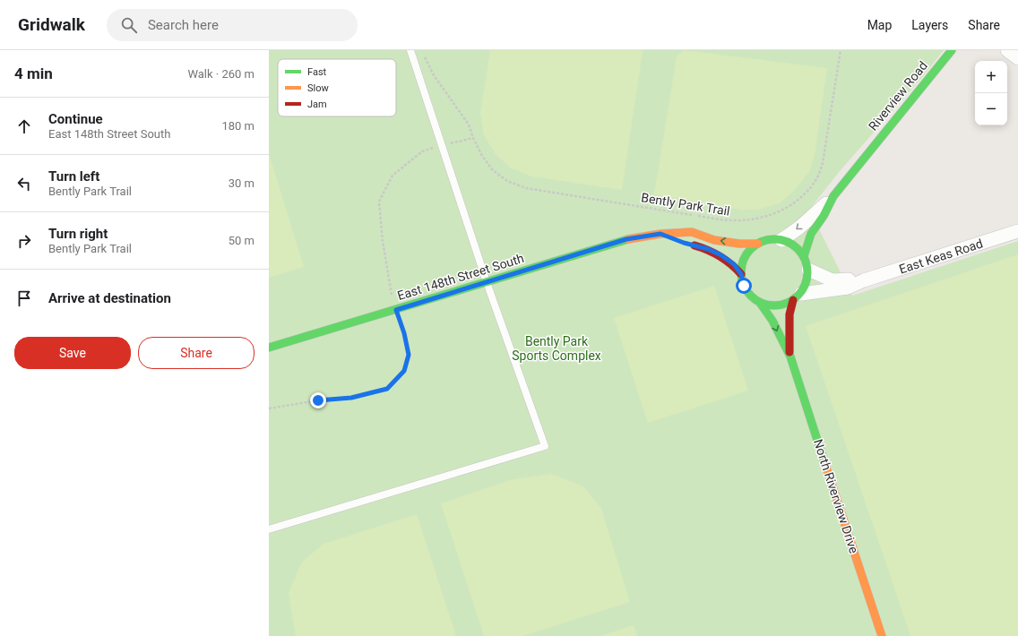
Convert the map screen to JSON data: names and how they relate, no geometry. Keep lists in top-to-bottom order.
{
  "streets": {
    "street": [
      "Riverview Road",
      "East Keas Road",
      "East 148th Street South",
      "North Riverview Drive"
    ],
    "path": ["Bently Park Trail"]
  },
  "crossings": [
    ["East Keas Road", "East 148th Street South"],
    ["East Keas Road", "North Riverview Drive"],
    ["East 148th Street South", "North Riverview Drive"]
  ],
  "parks": ["Bently Park Sports Complex"],
  "legend": ["Fast", "Slow", "Jam"],
  "page": {
    "header": "Gridwalk",
    "search": "Search here",
    "nav": ["Map", "Layers", "Share"],
    "heading": ["4 min", "Walk · 260 m"],
    "map_buttons": ["+", "−"],
    "list": [
      ["Continue", "East 148th Street South", "180 m"],
      ["Turn left", "Bently Park Trail", "30 m"],
      ["Turn right", "Bently Park Trail", "50 m"],
      "Arrive at destination"
    ],
    "buttons": ["Save", "Share"]
  }
}
